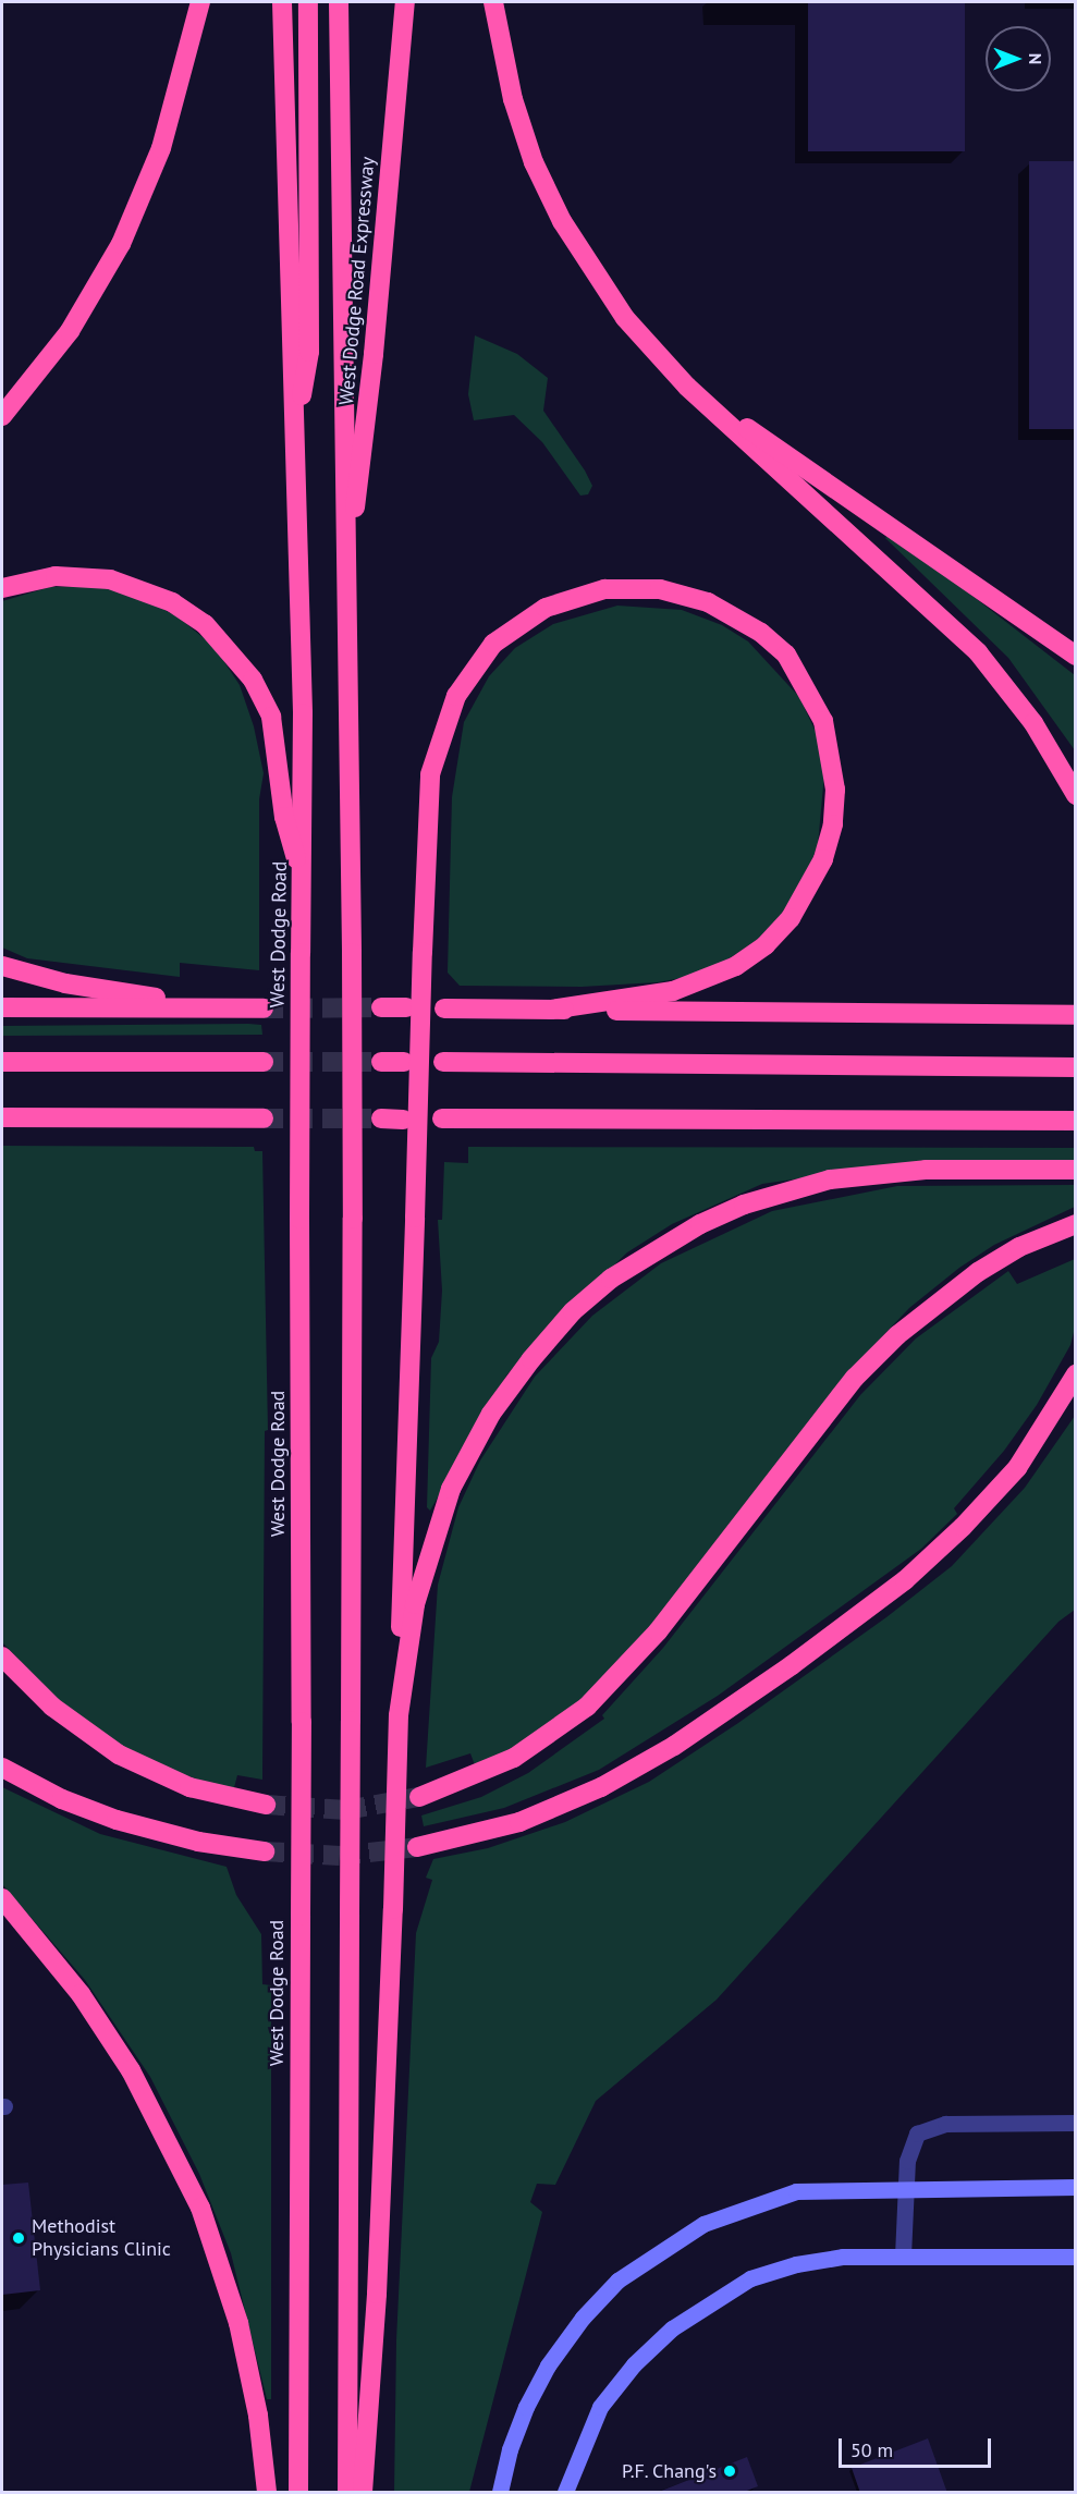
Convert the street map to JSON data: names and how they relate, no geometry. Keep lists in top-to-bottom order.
{
  "streets": {
    "highway": ["West Dodge Road Expressway", "West Dodge Road"]
  },
  "places": ["Methodist Physicians Clinic", "P.F. Chang's"],
  "scale_bar": "50 m",
  "north": "right"
}
